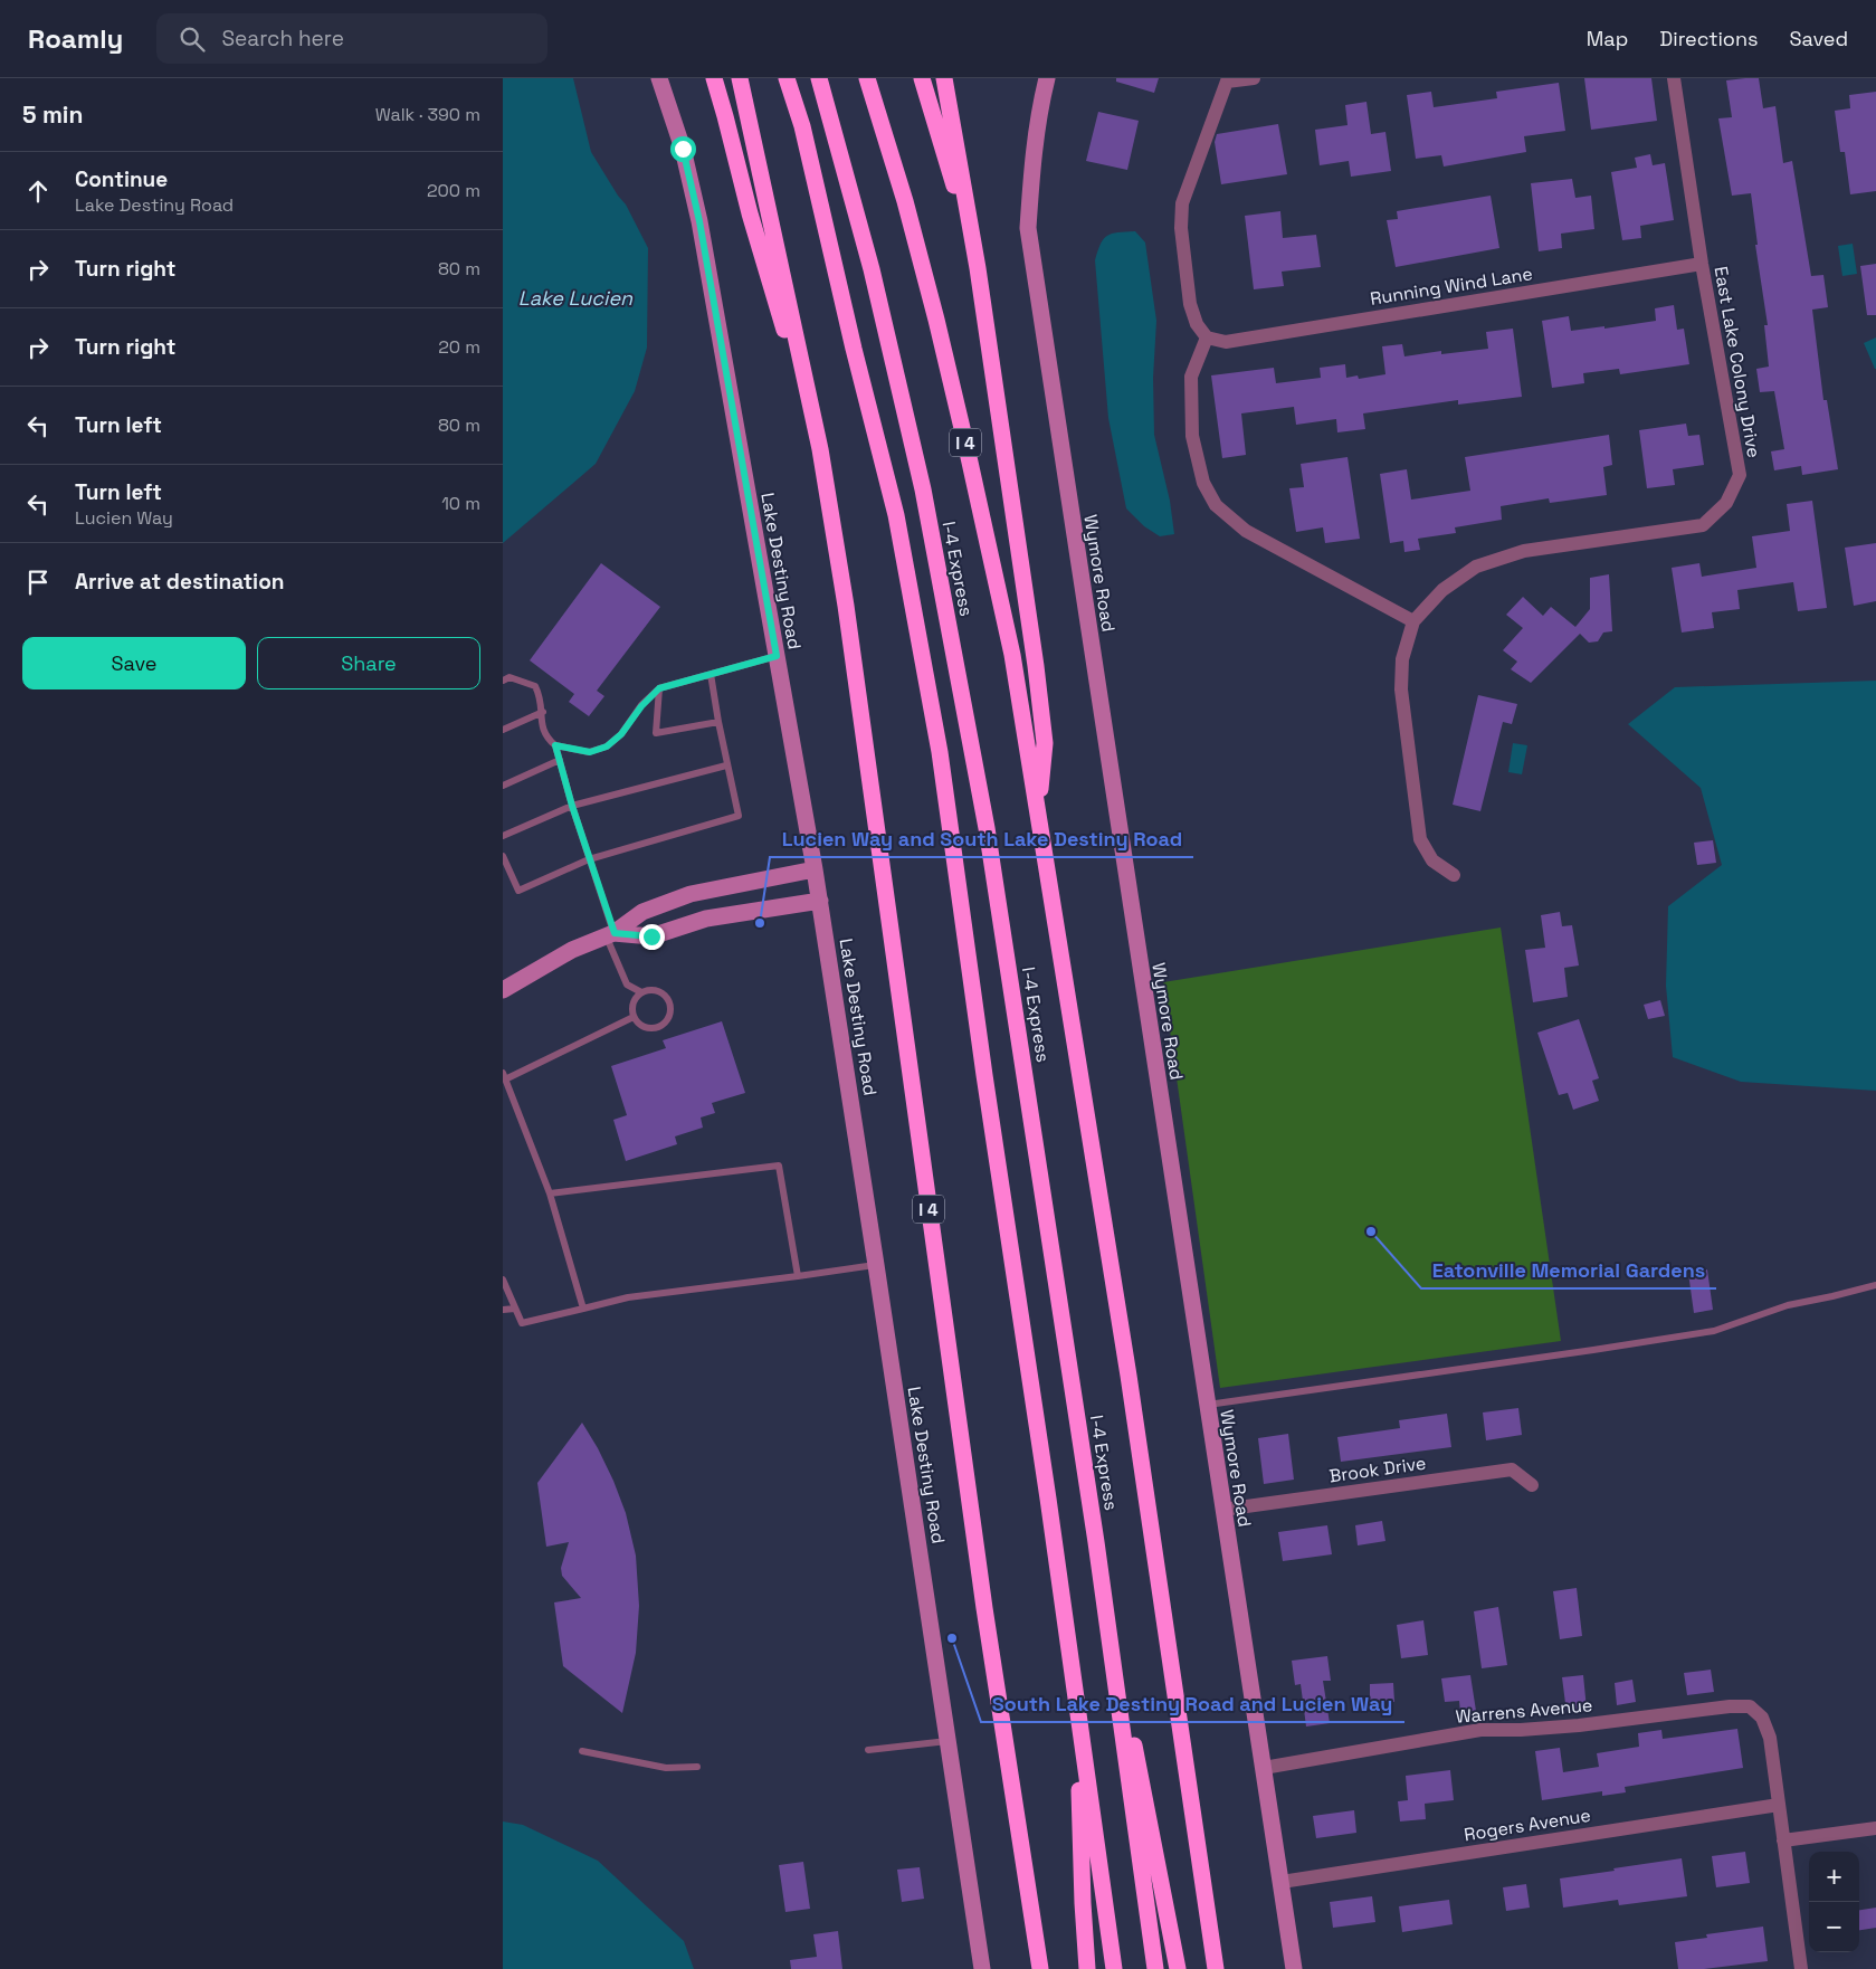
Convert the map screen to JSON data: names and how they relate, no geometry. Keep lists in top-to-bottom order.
{
  "streets": {
    "highway": ["I 4", "I-4 Express"],
    "street": [
      "Running Wind Lane",
      "East Lake Colony Drive",
      "Lake Destiny Road",
      "Wymore Road",
      "Brook Drive",
      "Warrens Avenue",
      "Rogers Avenue"
    ]
  },
  "crossings": [
    ["Running Wind Lane", "East Lake Colony Drive"],
    ["Wymore Road", "Brook Drive"],
    ["Wymore Road", "Warrens Avenue"],
    ["Wymore Road", "Rogers Avenue"],
    ["Warrens Avenue", "Rogers Avenue"]
  ],
  "water": ["Lake Lucien"],
  "places": ["Lucien Way and South Lake Destiny Road", "Eatonville Memorial Gardens", "South Lake Destiny Road and Lucien Way"],
  "page": {
    "header": "Roamly",
    "search": "Search here",
    "nav": ["Map", "Directions", "Saved"],
    "heading": ["5 min", "Walk · 390 m"],
    "list": [
      ["Continue", "Lake Destiny Road", "200 m"],
      ["Turn right", "80 m"],
      ["Turn right", "20 m"],
      ["Turn left", "80 m"],
      ["Turn left", "Lucien Way", "10 m"],
      "Arrive at destination"
    ],
    "buttons": ["Save", "Share"],
    "map_buttons": ["+", "−"]
  }
}
